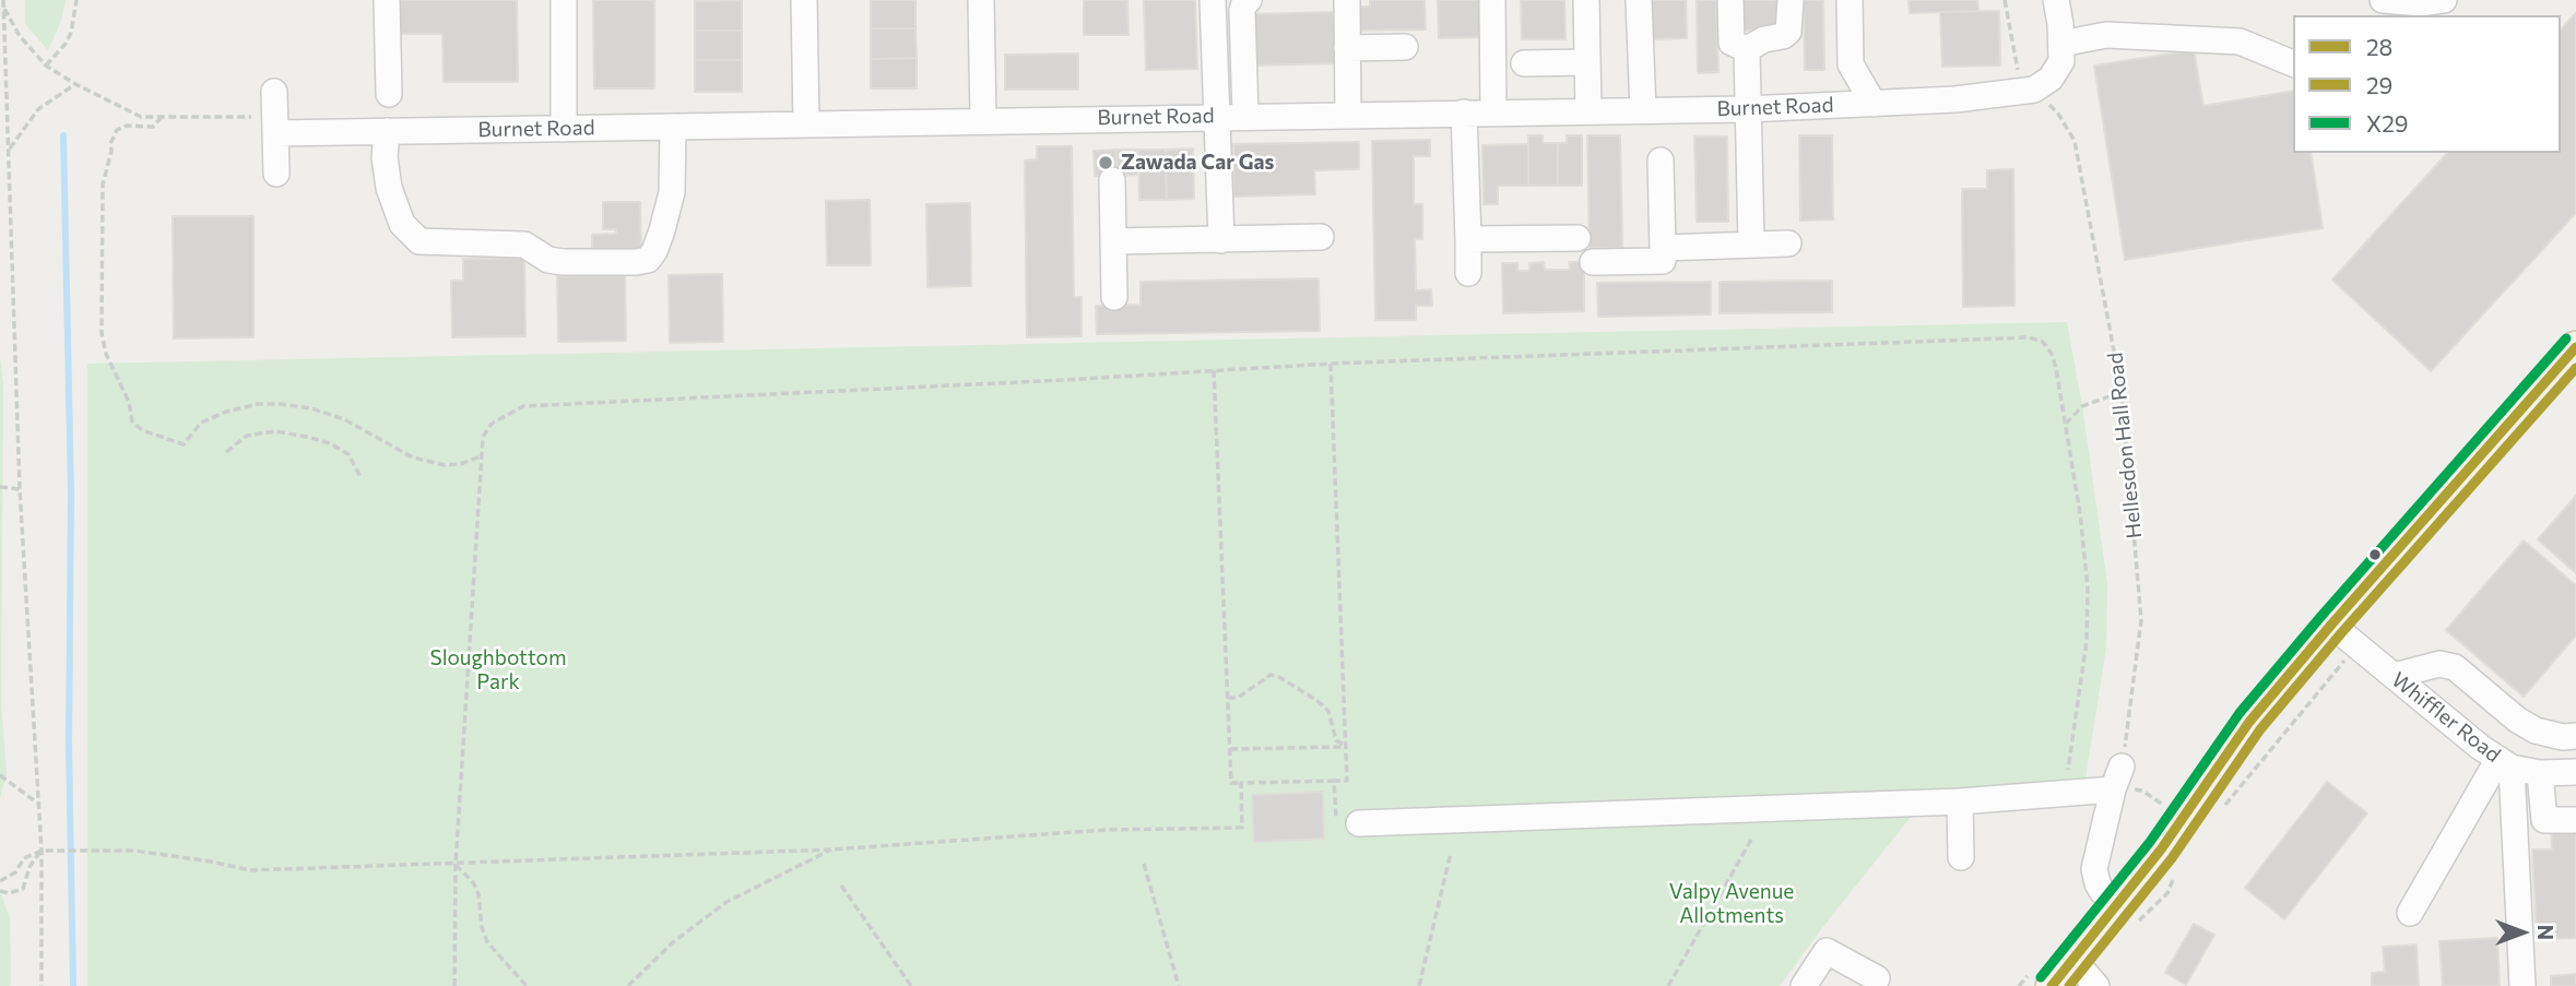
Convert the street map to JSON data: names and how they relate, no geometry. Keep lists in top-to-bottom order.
{
  "streets": {
    "street": ["Burnet Road", "Whiffler Road"],
    "path": ["Hellesdon Hall Road"]
  },
  "crossings": [
    ["Burnet Road", "Hellesdon Hall Road"]
  ],
  "parks": ["Sloughbottom Park", "Valpy Avenue Allotments"],
  "places": ["Zawada Car Gas"],
  "lines": ["transit line X29", "transit line 28", "transit line 29"],
  "legend": ["28", "29", "X29"],
  "north": "right"
}
